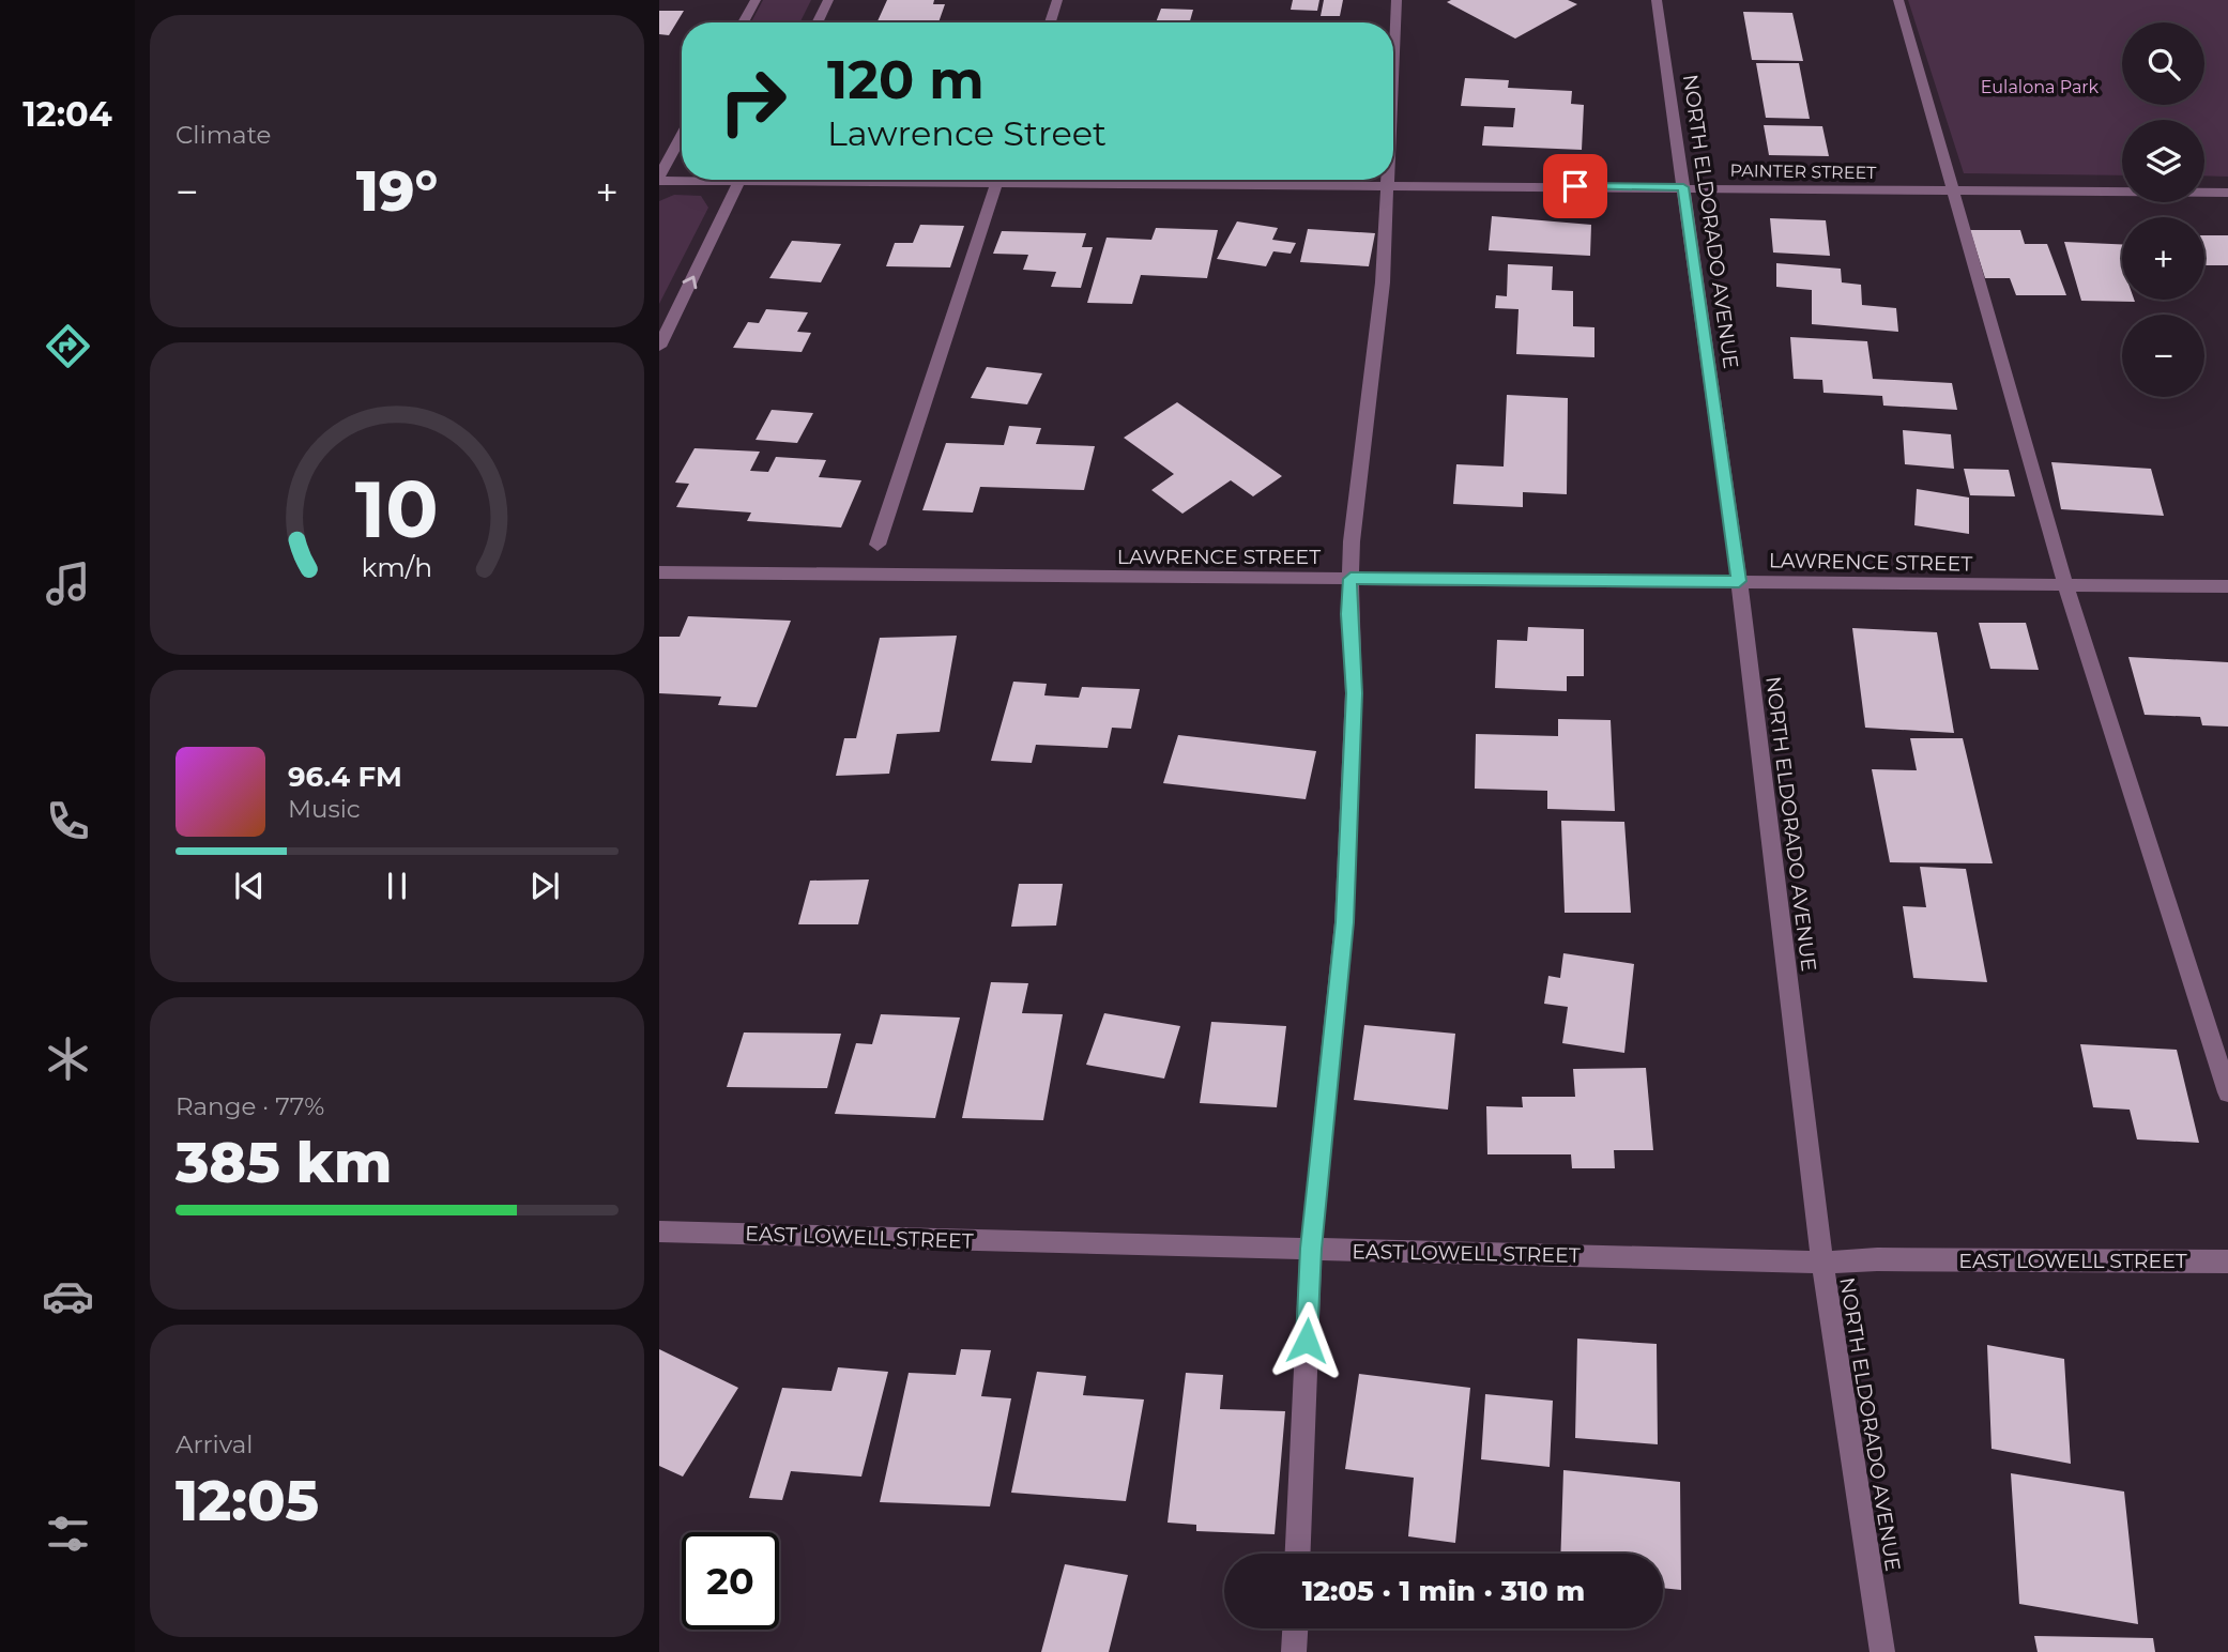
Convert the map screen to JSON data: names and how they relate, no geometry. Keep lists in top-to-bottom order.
{
  "streets": {
    "street": [
      "PAINTER STREET",
      "NORTH ELDORADO AVENUE",
      "LAWRENCE STREET",
      "EAST LOWELL STREET"
    ]
  },
  "crossings": [
    ["PAINTER STREET", "NORTH ELDORADO AVENUE"],
    ["NORTH ELDORADO AVENUE", "LAWRENCE STREET"],
    ["NORTH ELDORADO AVENUE", "EAST LOWELL STREET"]
  ],
  "parks": ["Eulalona Park"],
  "page": {
    "tabs": "12:04",
    "tile": [
      "Climate",
      ["Range · 77%", "385 km"],
      ["Arrival", "12:05"]
    ],
    "map_buttons": ["+", "−"],
    "turn": ["120 m", "Lawrence Street"],
    "heat": ["−", "19°", "+"],
    "song": ["96.4 FM", "Music"],
    "limit": "20",
    "trip": "12:05 · 1 min · 310 m",
    "gauge": ["10", "km/h"]
  }
}
